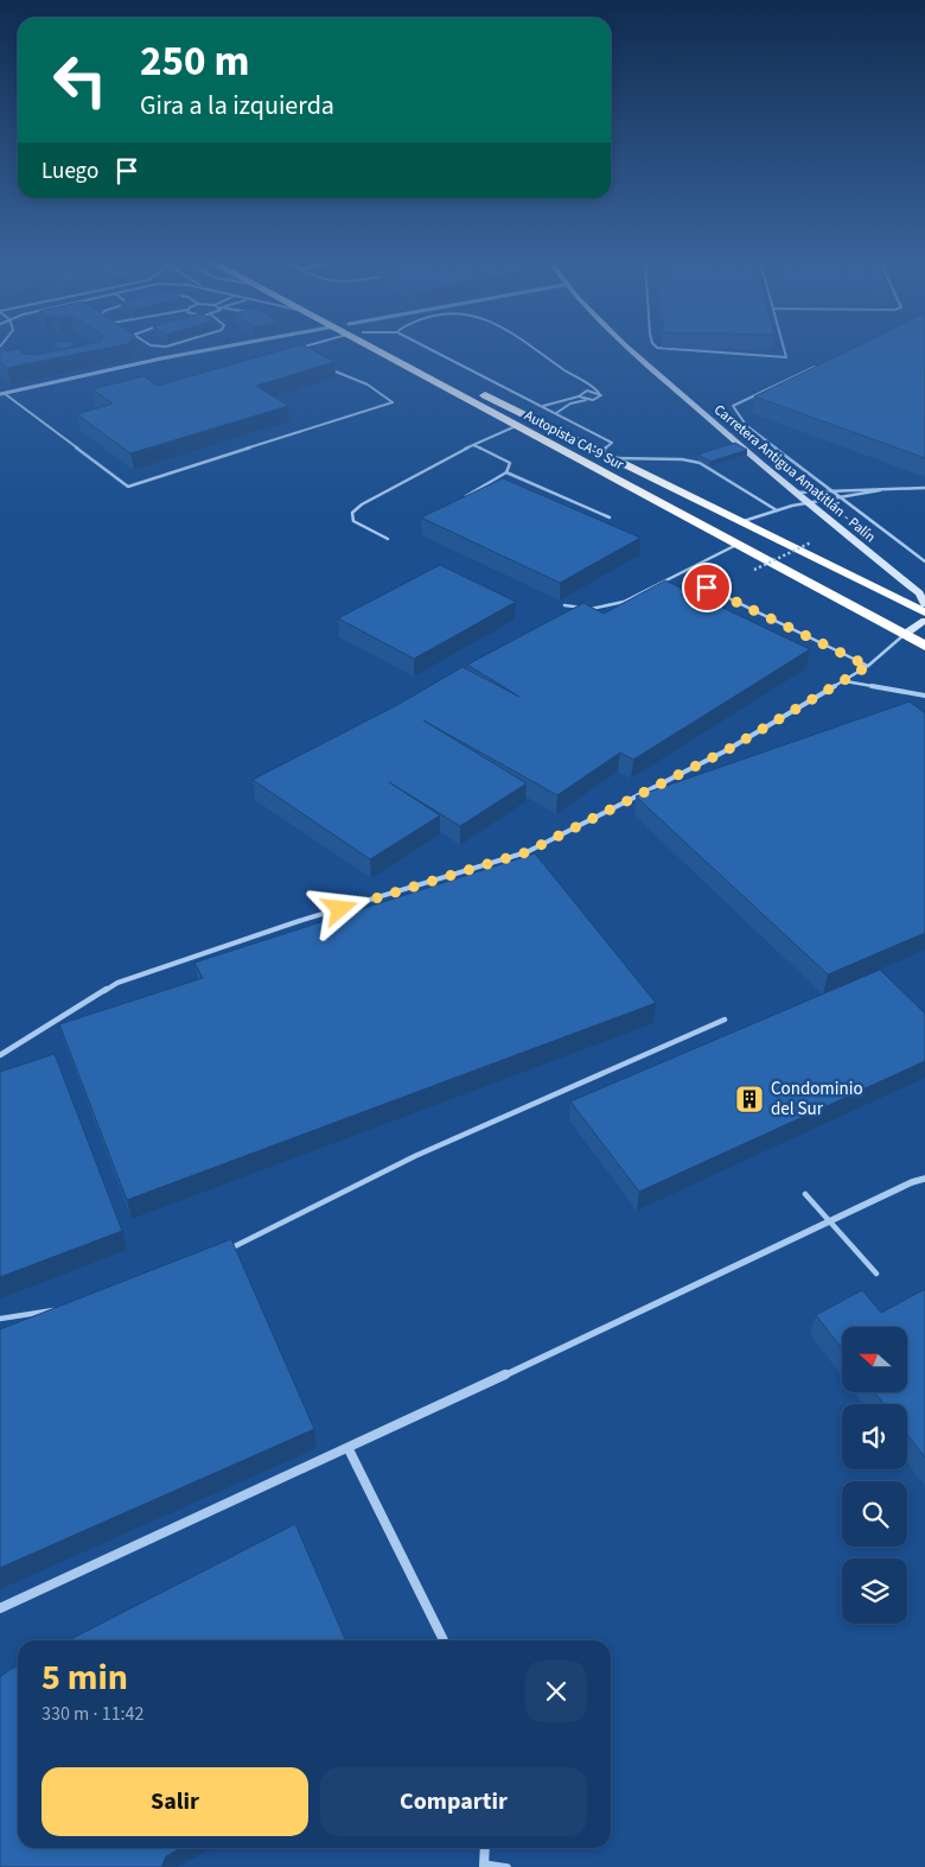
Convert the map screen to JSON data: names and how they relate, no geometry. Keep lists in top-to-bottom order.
{
  "streets": {
    "highway": ["Autopista CA-9 Sur"],
    "main road": ["Carretera Antigua Amatitlán - Palín"]
  },
  "places": {
    "building": ["Condominio del Sur"]
  },
  "north": "left",
  "page": {
    "turn": ["250 m", "Gira a la izquierda"],
    "then": "Luego",
    "heading": ["5 min", "330 m · 11:42"],
    "buttons": ["Salir", "Compartir"]
  }
}
